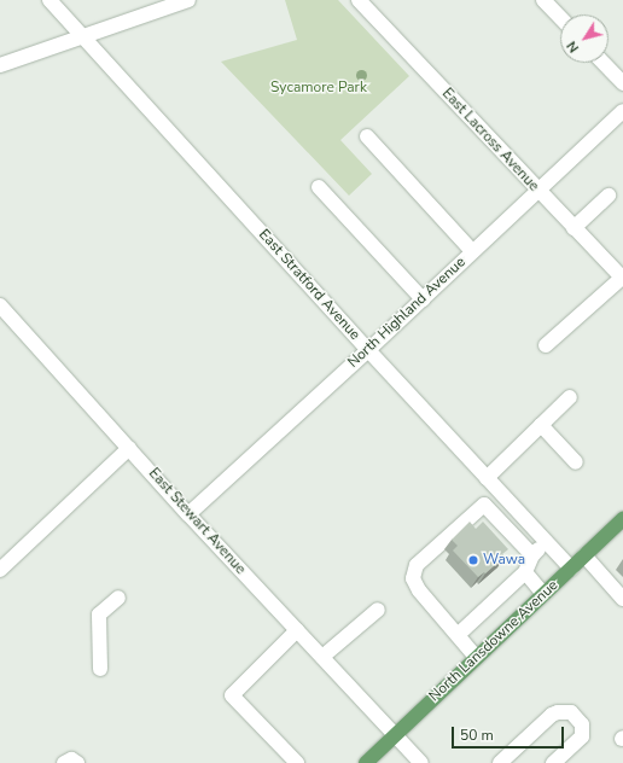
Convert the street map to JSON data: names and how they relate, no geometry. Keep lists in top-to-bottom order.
{
  "streets": {
    "main road": ["North Lansdowne Avenue"],
    "street": [
      "East Lacross Avenue",
      "East Stratford Avenue",
      "North Highland Avenue",
      "East Stewart Avenue"
    ]
  },
  "crossings": [
    ["East Lacross Avenue", "North Highland Avenue"],
    ["East Stratford Avenue", "North Highland Avenue"],
    ["East Stratford Avenue", "North Lansdowne Avenue"],
    ["North Highland Avenue", "East Stewart Avenue"],
    ["East Stewart Avenue", "North Lansdowne Avenue"]
  ],
  "parks": ["Sycamore Park"],
  "places": ["Wawa"],
  "scale_bar": "50 m",
  "north": "bottom left"
}
